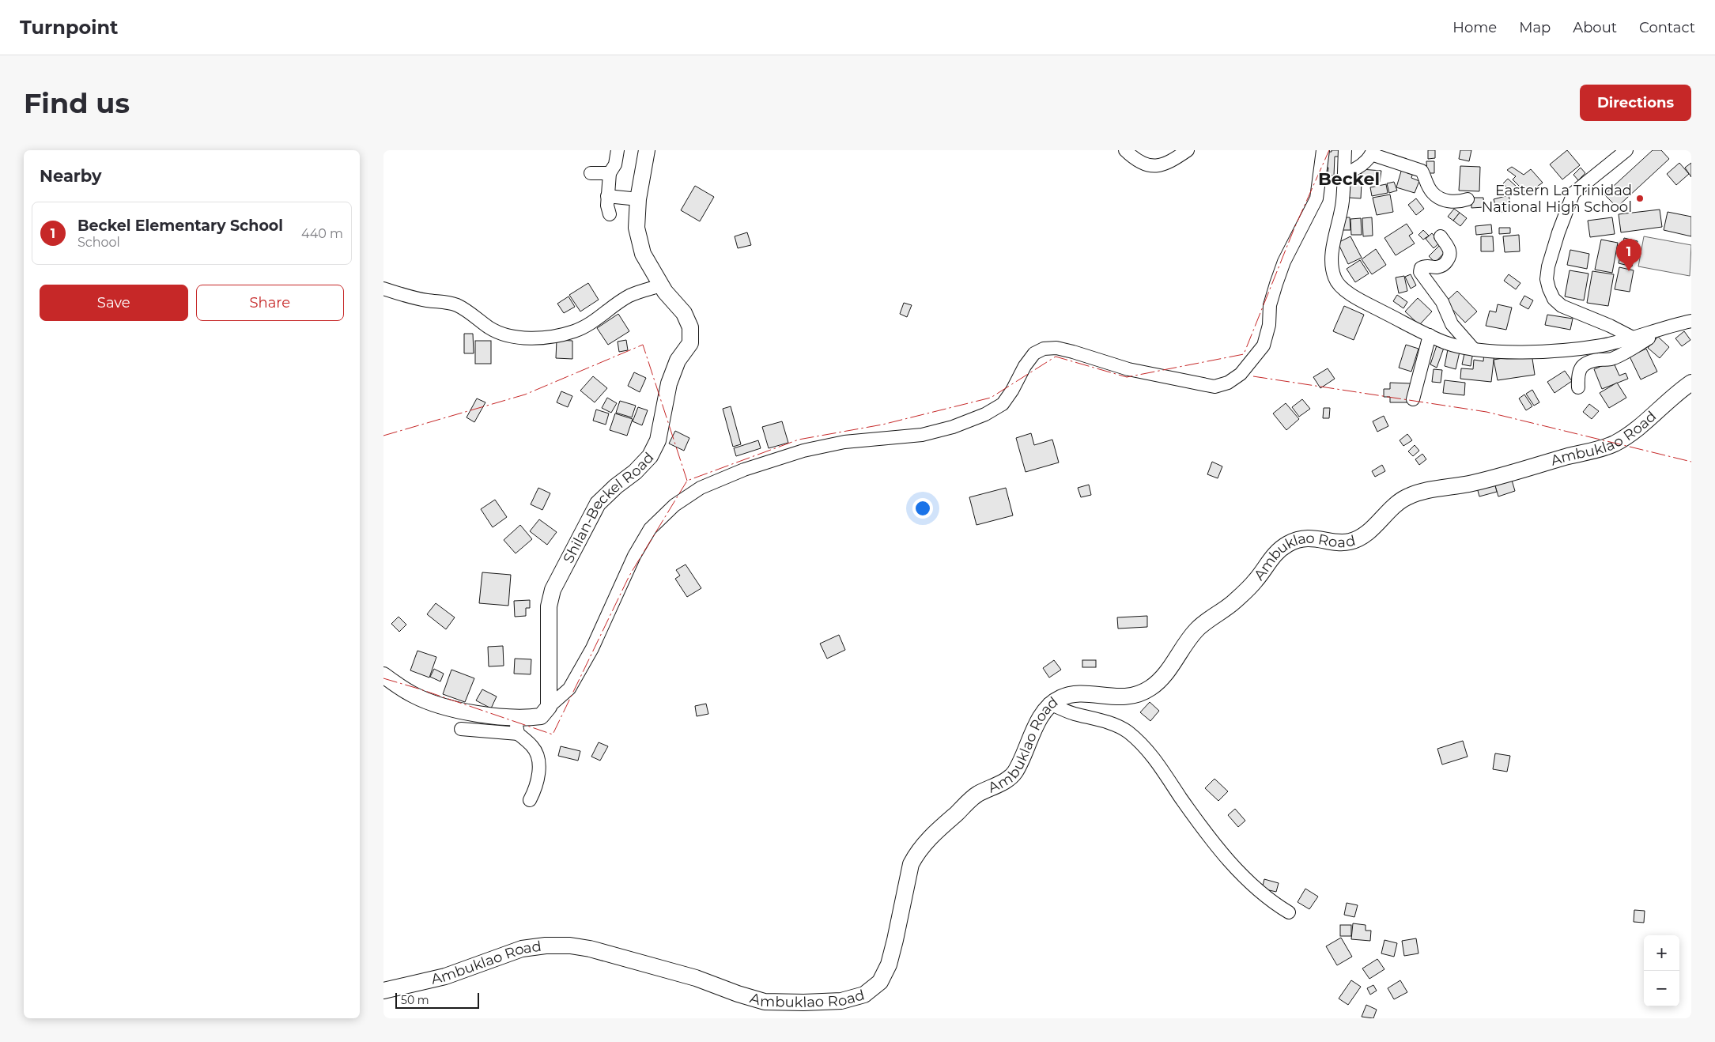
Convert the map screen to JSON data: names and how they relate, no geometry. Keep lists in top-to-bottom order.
{
  "streets": {
    "main road": ["Ambuklao Road", "Shilan-Beckel Road"]
  },
  "districts": ["Beckel"],
  "places": ["Eastern La Trinidad National High School"],
  "scale_bar": "50 m",
  "page": {
    "header": "Turnpoint",
    "nav": [
      "Home",
      "Map",
      "About",
      "Contact"
    ],
    "buttons": [
      "Directions",
      ["Save", "Share"]
    ],
    "title": "Find us",
    "heading": "Nearby",
    "list": [
      {
        "mark": "1",
        "name": "Beckel Elementary School",
        "note": "School",
        "value": "440 m"
      }
    ],
    "pins": "1",
    "map_buttons": ["+", "−"],
    "scale": "50 m"
  }
}
